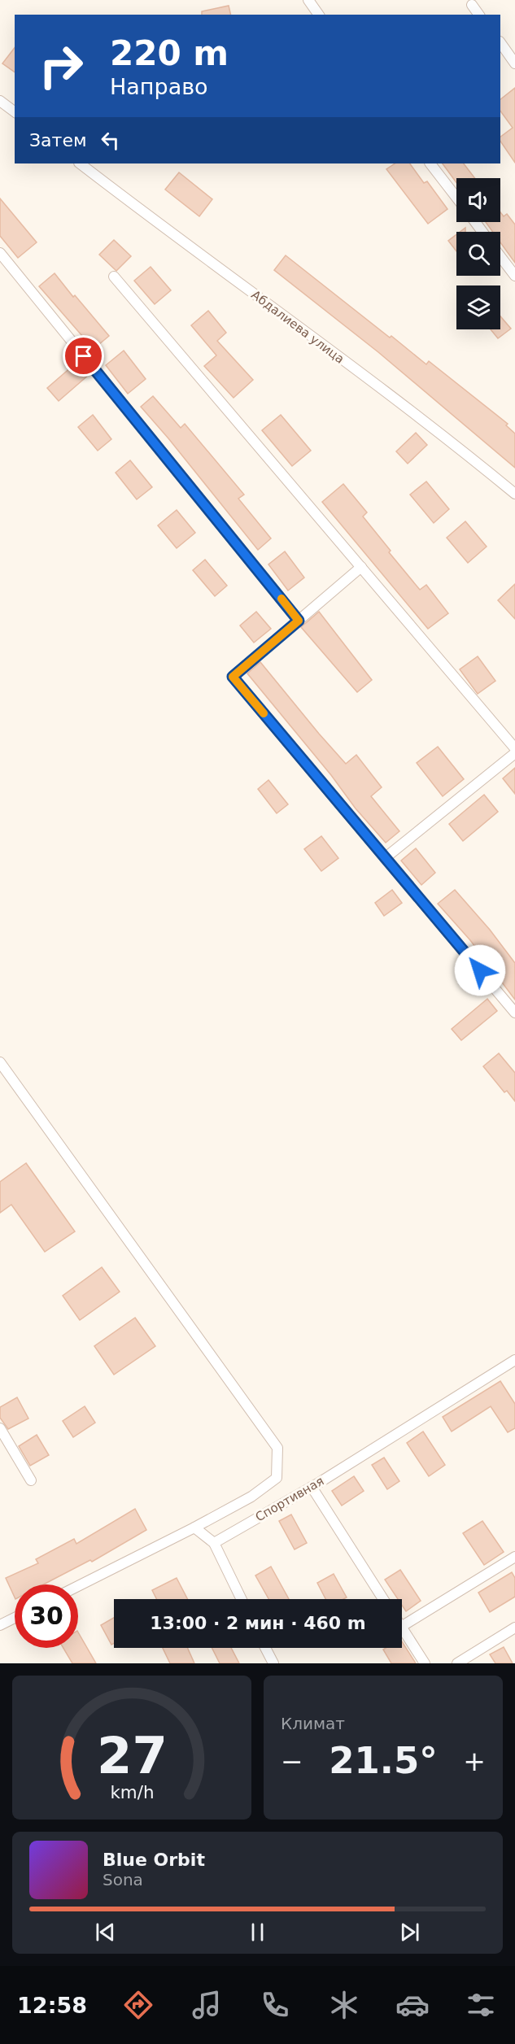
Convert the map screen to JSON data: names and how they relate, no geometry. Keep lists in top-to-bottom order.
{
  "streets": {
    "street": ["Абдалиева улица", "Спортивная"]
  },
  "page": {
    "turn": ["220 m", "Направо"],
    "then": "Затем",
    "limit": "30",
    "trip": "13:00 · 2 мин · 460 m",
    "tile": "Климат",
    "heat": ["−", "21.5°", "+"],
    "song": ["Blue Orbit", "Sona"],
    "tabs": "12:58",
    "gauge": ["27", "km/h"]
  }
}
